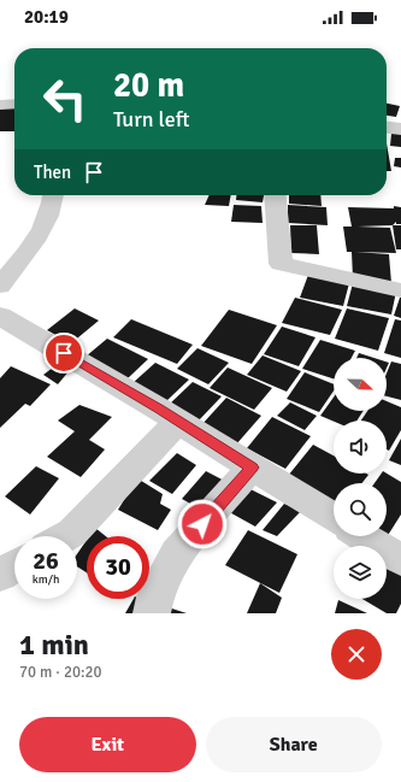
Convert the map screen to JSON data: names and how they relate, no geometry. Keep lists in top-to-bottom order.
{
  "north": "right",
  "page": {
    "status": "20:19",
    "turn": ["20 m", "Turn left"],
    "then": "Then",
    "speed": "26 km/h",
    "limit": "30",
    "heading": ["1 min", "70 m · 20:20"],
    "buttons": ["Exit", "Share"]
  }
}
